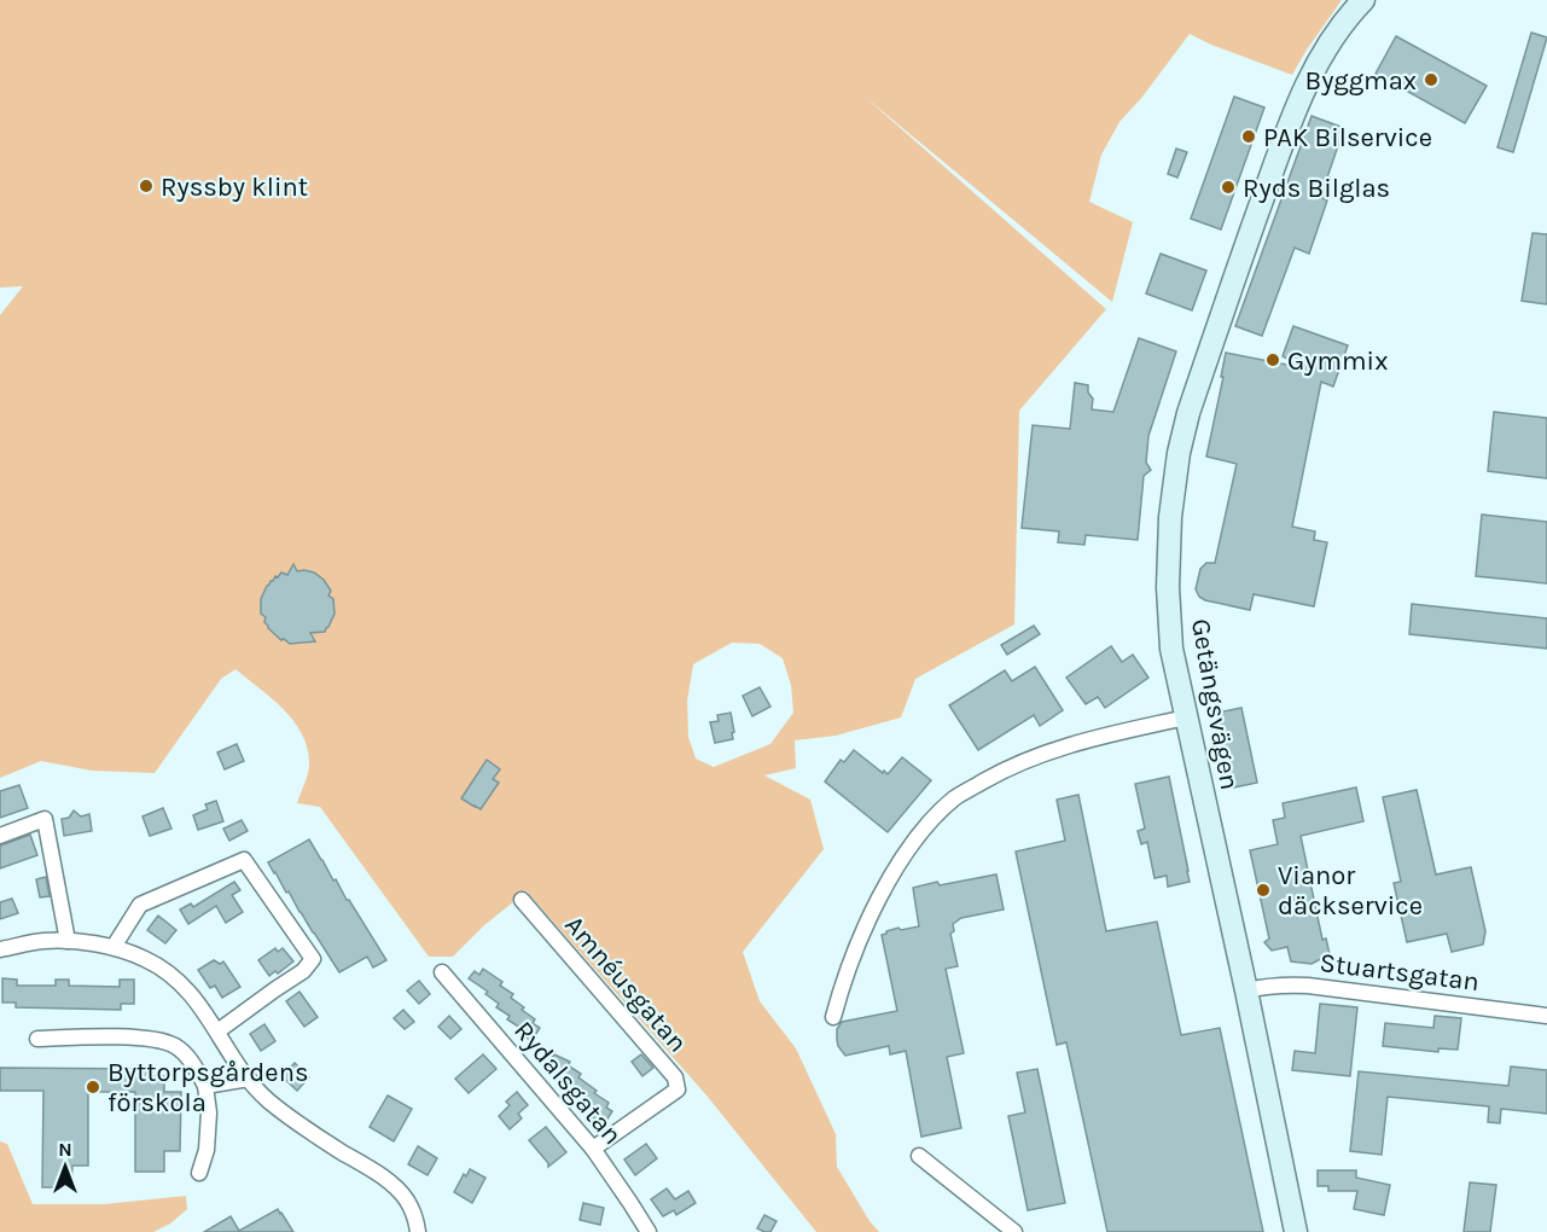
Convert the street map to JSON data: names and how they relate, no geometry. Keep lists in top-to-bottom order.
{
  "streets": {
    "street": [
      "Getängsvägen",
      "Stuartsgatan",
      "Amnéusgatan",
      "Rydalsgatan"
    ]
  },
  "crossings": [
    ["Getängsvägen", "Stuartsgatan"],
    ["Amnéusgatan", "Rydalsgatan"]
  ],
  "places": [
    "Byggmax",
    "PAK Bilservice",
    "Ryssby klint",
    "Ryds Bilglas",
    "Gymmix",
    "Vianor däckservice",
    "Byttorpsgårdens förskola"
  ],
  "north": "top"
}
